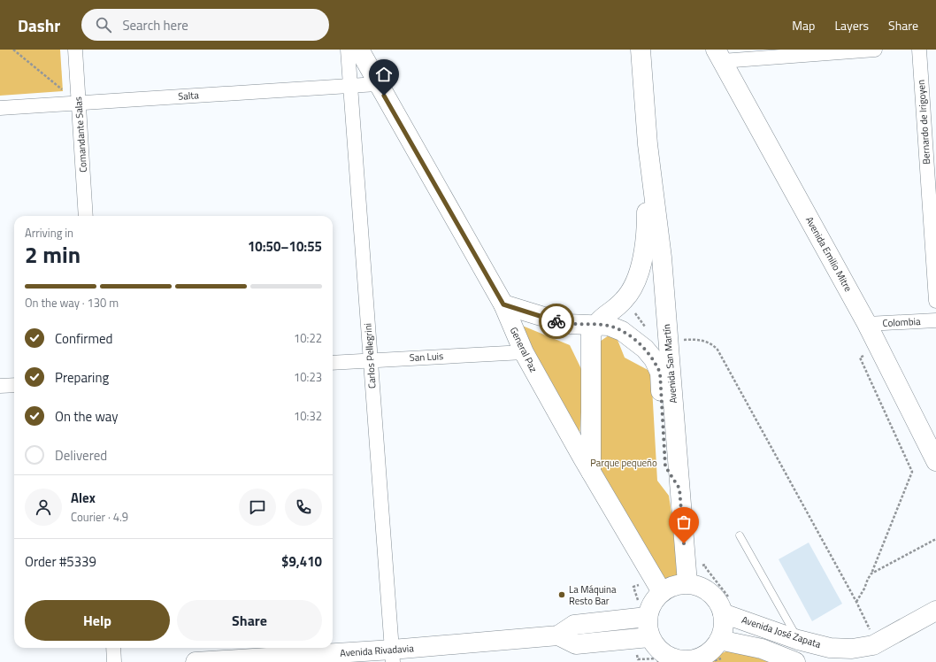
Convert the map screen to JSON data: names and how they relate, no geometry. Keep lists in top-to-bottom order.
{
  "streets": {
    "street": [
      "Salta",
      "Bernardo de Irigoyen",
      "Comandante Salas",
      "Avenida Emilio Mitre",
      "Colombia",
      "General Paz",
      "Carlos Pellegrini",
      "San Luis",
      "Avenida San Martín",
      "Avenida José Zapata",
      "Avenida Rivadavia"
    ]
  },
  "crossings": [
    ["Salta", "Comandante Salas"],
    ["Salta", "General Paz"],
    ["Salta", "Carlos Pellegrini"],
    ["Avenida Emilio Mitre", "Colombia"],
    ["General Paz", "San Luis"],
    ["General Paz", "Avenida San Martín"],
    ["General Paz", "Avenida José Zapata"],
    ["General Paz", "Avenida Rivadavia"],
    ["Carlos Pellegrini", "San Luis"],
    ["Carlos Pellegrini", "Avenida Rivadavia"],
    ["Avenida San Martín", "Avenida José Zapata"],
    ["Avenida San Martín", "Avenida Rivadavia"],
    ["Avenida José Zapata", "Avenida Rivadavia"]
  ],
  "parks": ["Parque pequeño"],
  "places": ["La Máquina Resto Bar"],
  "page": {
    "header": "Dashr",
    "search": "Search here",
    "nav": ["Map", "Layers", "Share"],
    "heading": ["2 min", "Arriving in", "10:50–10:55"],
    "panel": [
      "Alex",
      "Courier · 4.9",
      "Order #5339",
      "$9,410"
    ],
    "bar": "On the way · 130 m",
    "list": [
      ["Confirmed", "10:22"],
      ["Preparing", "10:23"],
      ["On the way", "10:32"],
      "Delivered"
    ],
    "buttons": ["Help", "Share"]
  }
}
